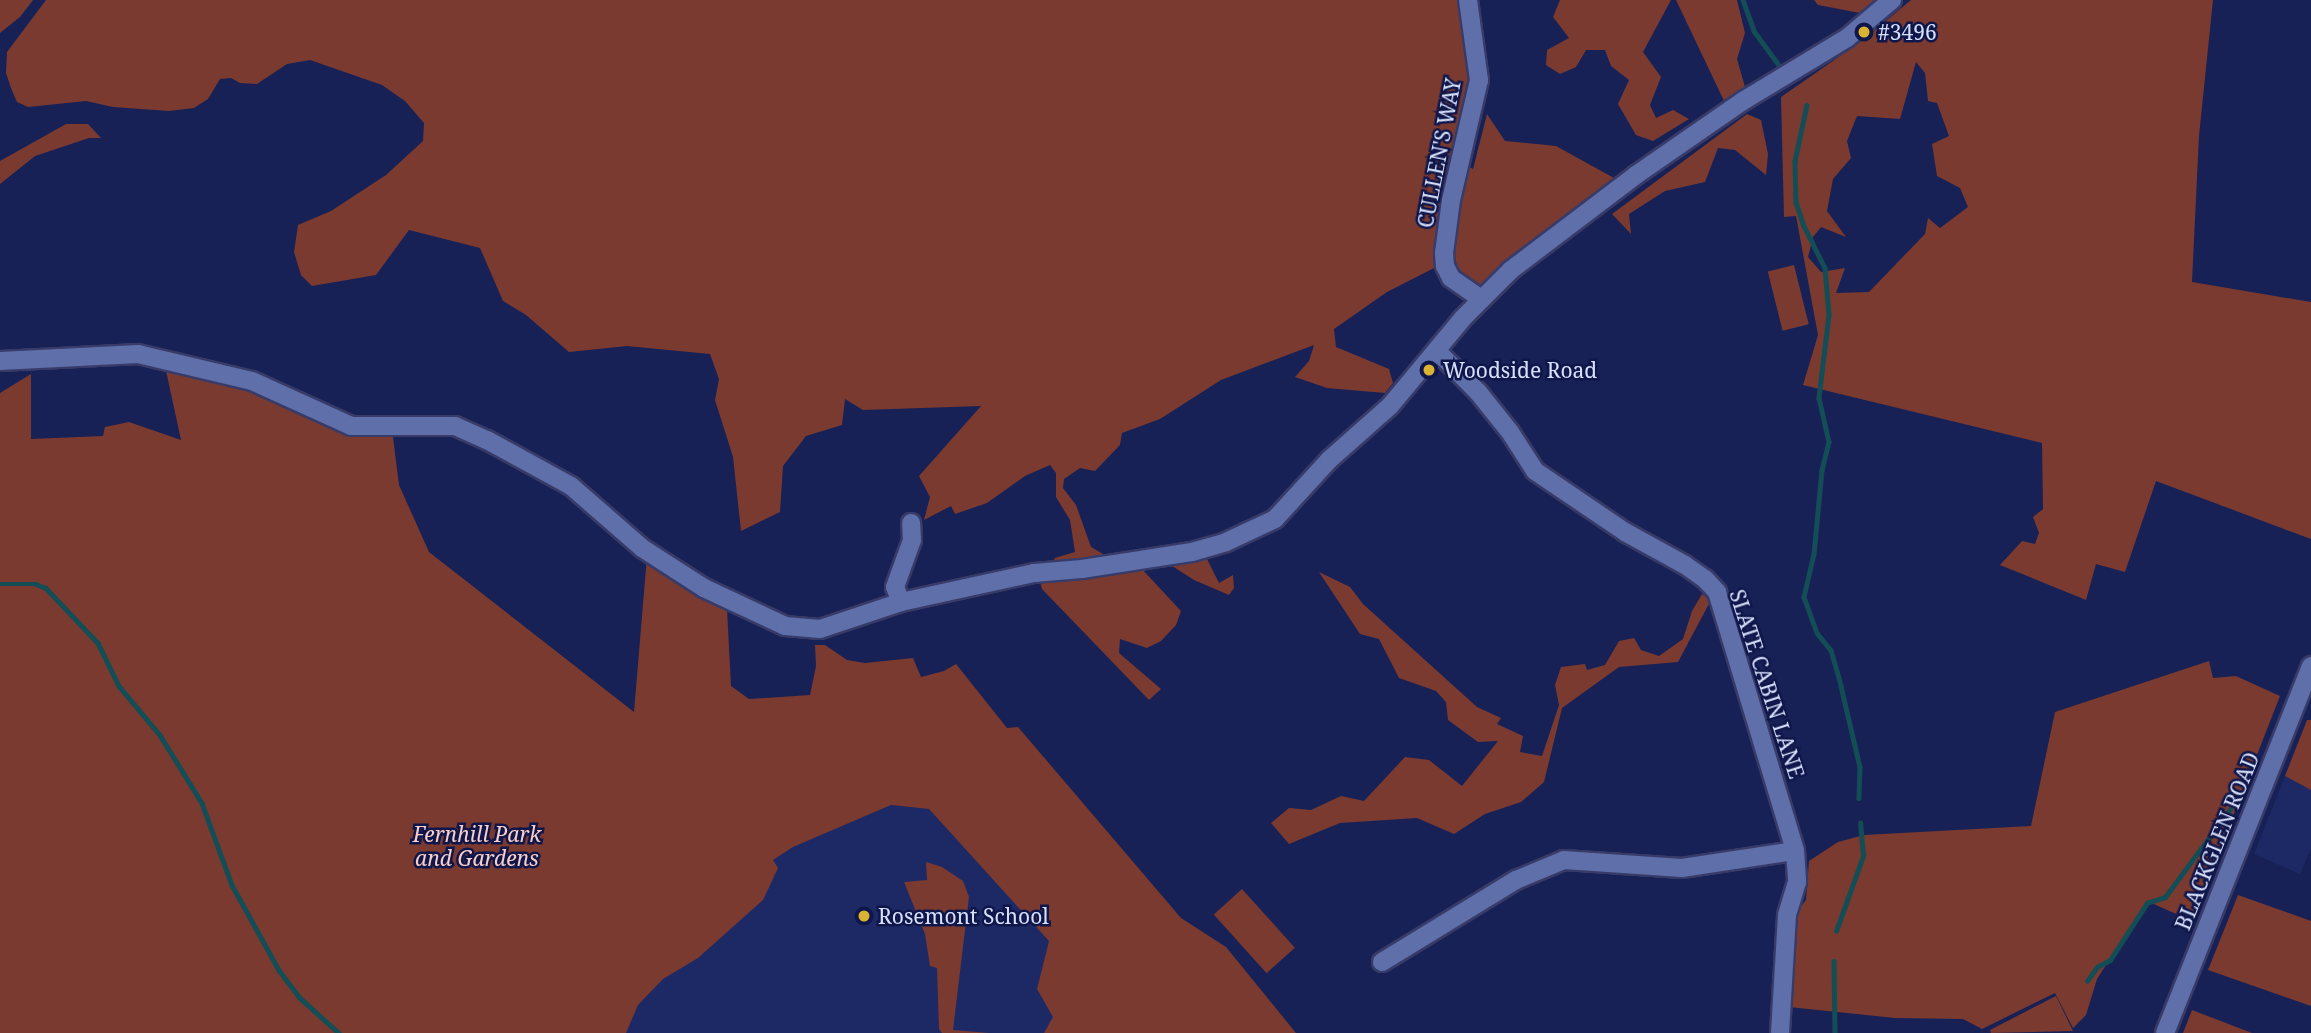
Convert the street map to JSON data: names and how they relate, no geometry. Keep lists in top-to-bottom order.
{
  "streets": {
    "street": ["CULLEN'S WAY", "SLATE CABIN LANE", "BLACKGLEN ROAD"]
  },
  "parks": ["Fernhill Park and Gardens"],
  "places": ["#3496", "Woodside Road", "Rosemont School"]
}
